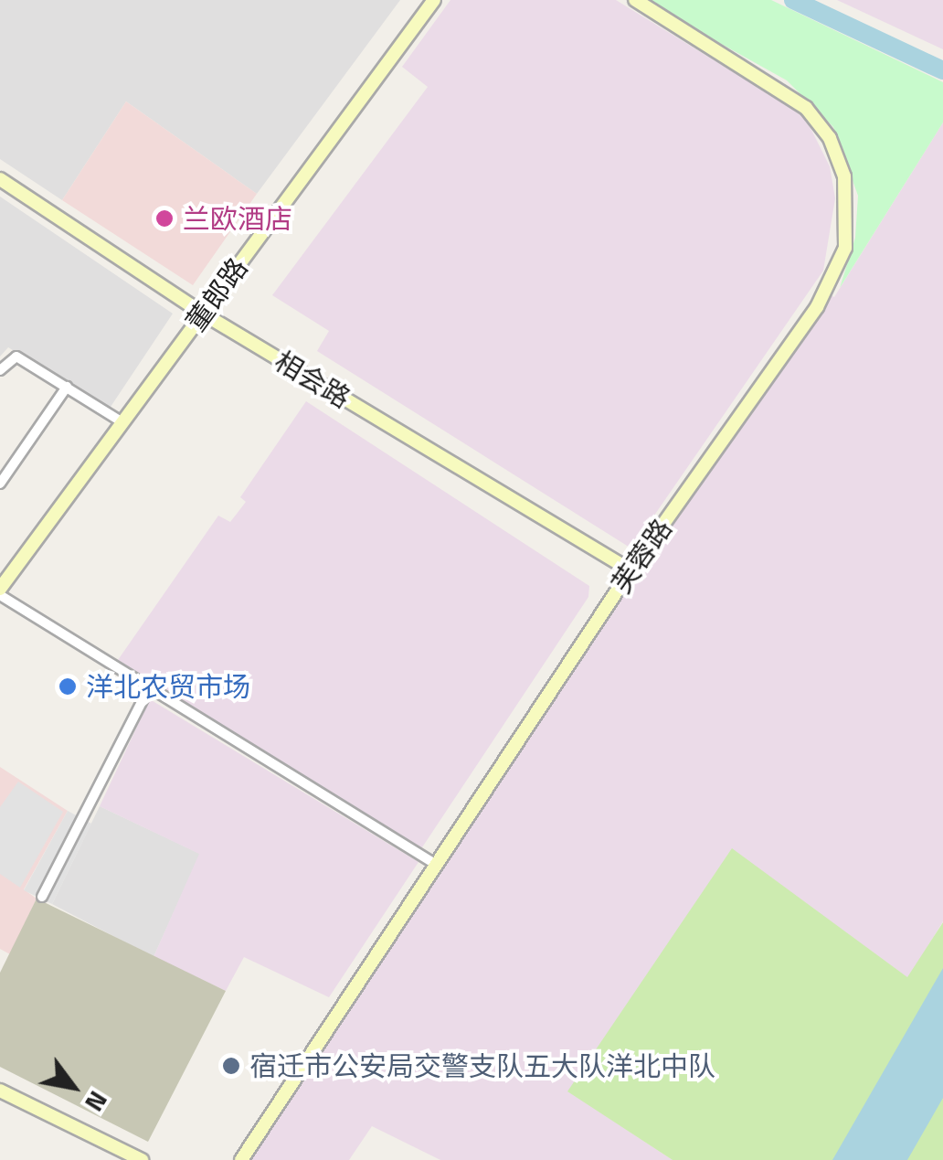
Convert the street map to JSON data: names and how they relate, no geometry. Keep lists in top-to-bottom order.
{
  "streets": {
    "street": ["董郎路", "相会路", "芙蓉路"]
  },
  "crossings": [
    ["董郎路", "相会路"],
    ["相会路", "芙蓉路"]
  ],
  "places": ["兰欧酒店", "洋北农贸市场", "宿迁市公安局交警支队五大队洋北中队"],
  "north": "bottom right"
}
